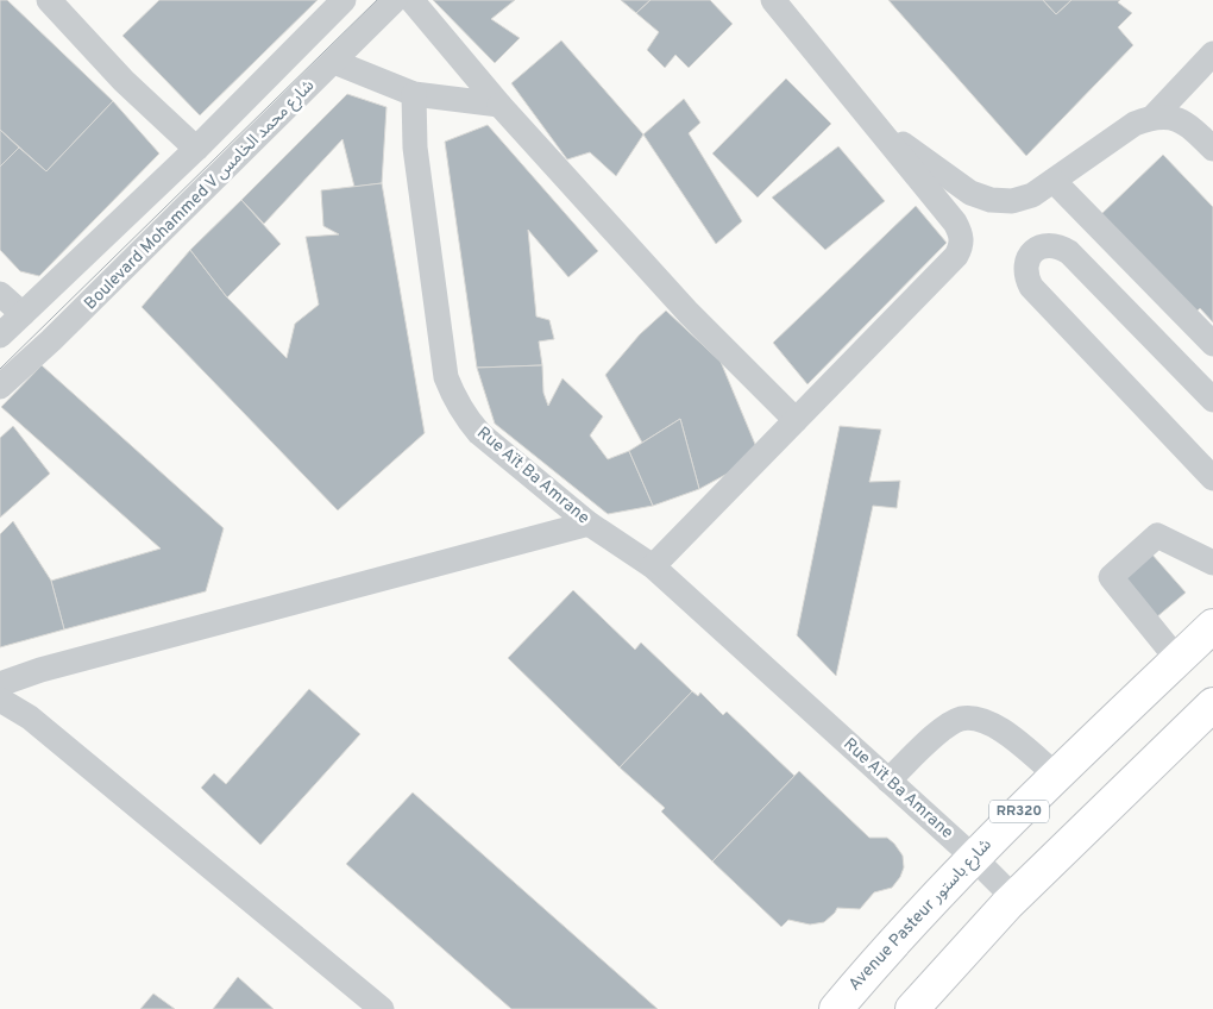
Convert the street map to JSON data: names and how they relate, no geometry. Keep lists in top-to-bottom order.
{
  "streets": {
    "main road": ["RR320", "Avenue Pasteur شارع باستور"],
    "street": ["Boulevard Mohammed V شارع محمد الخامس", "Rue Aït Ba Amrane"]
  },
  "crossings": [
    ["Rue Aït Ba Amrane", "Avenue Pasteur شارع باستور"]
  ]
}
